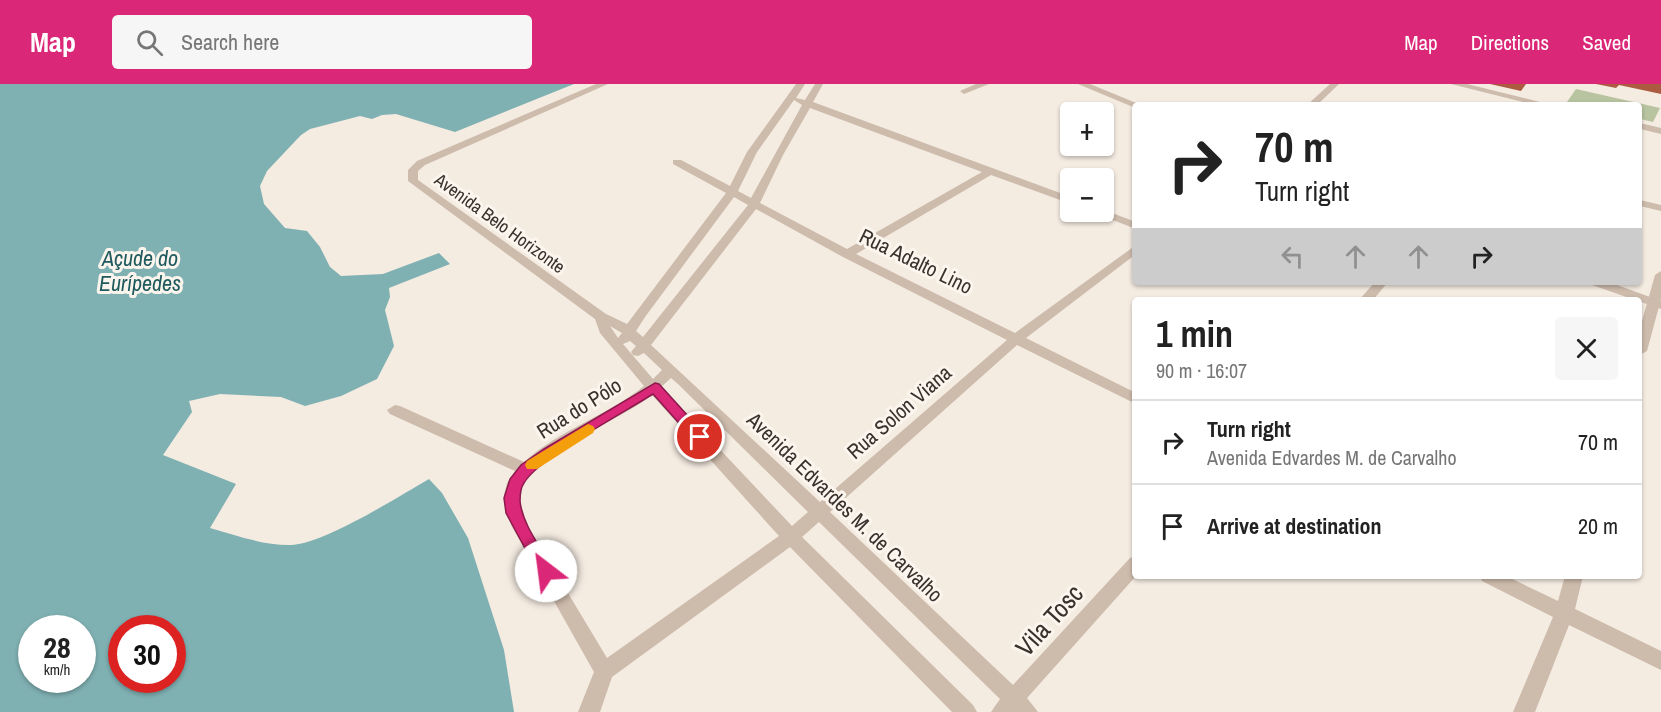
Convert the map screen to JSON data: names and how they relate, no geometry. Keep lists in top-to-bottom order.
{
  "streets": {
    "street": [
      "Avenida Belo Horizonte",
      "Rua Adalto Lino",
      "Rua do Pólo",
      "Rua Solon Viana",
      "Avenida Edvardes M. de Carvalho",
      "Vila Tosc"
    ]
  },
  "crossings": [
    ["Avenida Belo Horizonte", "Avenida Edvardes M. de Carvalho"],
    ["Rua Adalto Lino", "Rua Solon Viana"],
    ["Rua do Pólo", "Rua Solon Viana"],
    ["Rua do Pólo", "Avenida Edvardes M. de Carvalho"],
    ["Rua Solon Viana", "Avenida Edvardes M. de Carvalho"],
    ["Avenida Edvardes M. de Carvalho", "Vila Tosc"]
  ],
  "water": ["Açude do Eurípedes"],
  "page": {
    "header": "Map",
    "search": "Search here",
    "nav": ["Map", "Directions", "Saved"],
    "map_buttons": ["+", "−"],
    "turn": ["70 m", "Turn right"],
    "heading": ["1 min", "90 m · 16:07"],
    "list": [
      {
        "name": "Turn right",
        "note": "Avenida Edvardes M. de Carvalho",
        "value": "70 m"
      },
      {
        "name": "Arrive at destination",
        "value": "20 m"
      }
    ],
    "speed": "28 km/h",
    "limit": "30"
  }
}
